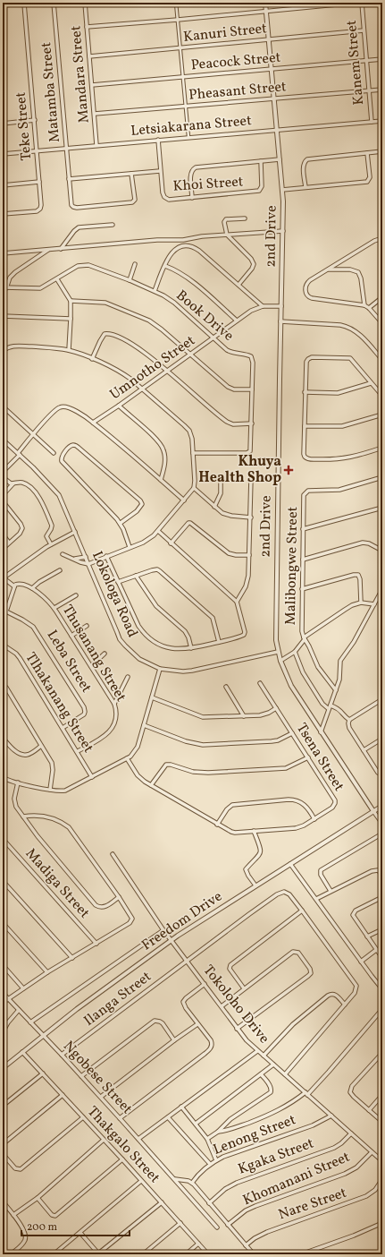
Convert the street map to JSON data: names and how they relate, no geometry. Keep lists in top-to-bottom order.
{
  "streets": {
    "street": [
      "Kanuri Street",
      "Peacock Street",
      "Kanem Street",
      "Mandara Street",
      "Pheasant Street",
      "Matamba Street",
      "Teke Street",
      "Letsiakarana Street",
      "Khoi Street",
      "2nd Drive",
      "Book Drive",
      "Umnotho Street",
      "Malibongwe Street",
      "Lokologa Road",
      "Thusanang Street",
      "Leba Street",
      "Tlhakanang Street",
      "Tsena Street",
      "Madiga Street",
      "Freedom Drive",
      "Ilanga Street",
      "Tokoloho Drive",
      "Ngobese Street",
      "Lenong Street",
      "Thakgalo Street",
      "Kgaka Street",
      "Khomanani Street",
      "Nare Street"
    ]
  },
  "crossings": [
    ["Kanuri Street", "Kanem Street"],
    ["Kanuri Street", "Mandara Street"],
    ["Kanuri Street", "2nd Drive"],
    ["Peacock Street", "Kanem Street"],
    ["Peacock Street", "Mandara Street"],
    ["Peacock Street", "2nd Drive"],
    ["Kanem Street", "Pheasant Street"],
    ["Kanem Street", "Letsiakarana Street"],
    ["Mandara Street", "Pheasant Street"],
    ["Mandara Street", "Letsiakarana Street"],
    ["Pheasant Street", "2nd Drive"],
    ["Matamba Street", "Letsiakarana Street"],
    ["Teke Street", "Letsiakarana Street"],
    ["Letsiakarana Street", "Khoi Street"],
    ["Letsiakarana Street", "2nd Drive"],
    ["2nd Drive", "Umnotho Street"],
    ["2nd Drive", "Lokologa Road"],
    ["2nd Drive", "Freedom Drive"],
    ["Book Drive", "Umnotho Street"],
    ["Thusanang Street", "Tlhakanang Street"],
    ["Leba Street", "Tlhakanang Street"],
    ["Freedom Drive", "Tokoloho Drive"],
    ["Freedom Drive", "Ngobese Street"],
    ["Freedom Drive", "Thakgalo Street"],
    ["Ilanga Street", "Tokoloho Drive"],
    ["Ilanga Street", "Ngobese Street"],
    ["Tokoloho Drive", "Lenong Street"],
    ["Tokoloho Drive", "Kgaka Street"],
    ["Tokoloho Drive", "Khomanani Street"]
  ],
  "places": {
    "health": ["Khuya Health Shop"]
  },
  "scale_bar": "200 m"
}
